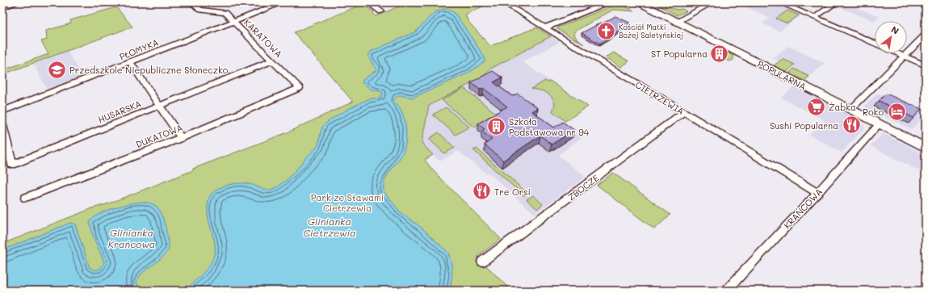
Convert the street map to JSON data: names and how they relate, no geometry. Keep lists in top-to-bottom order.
{
  "streets": {
    "street": [
      "KARATOWA",
      "PŁOMYKA",
      "POPULARNA",
      "CIETRZEWIA",
      "HUSARSKA",
      "DUKATOWA",
      "ZBOCZE",
      "KRAŃCOWA"
    ]
  },
  "crossings": [
    ["KARATOWA", "PŁOMYKA"],
    ["KARATOWA", "HUSARSKA"],
    ["KARATOWA", "DUKATOWA"],
    ["POPULARNA", "KRAŃCOWA"],
    ["CIETRZEWIA", "ZBOCZE"],
    ["CIETRZEWIA", "KRAŃCOWA"]
  ],
  "water": ["Glinianka Cietrzewia", "Glinianka Krańcowa"],
  "parks": ["Park ze Stawami Cietrzewia"],
  "places": {
    "church": ["Kościół Matki Bożej Saletyńskiej"],
    "building": ["ST Popularna", "Szkoła Podstawowa nr 94"],
    "school or university": ["Przedszkole Niepubliczne Słoneczko"],
    "supermarket": ["Żabka"],
    "hotel": ["Roko"],
    "restaurant": ["Sushi Popularna", "Tre Orsi"]
  },
  "north": "top right"
}
